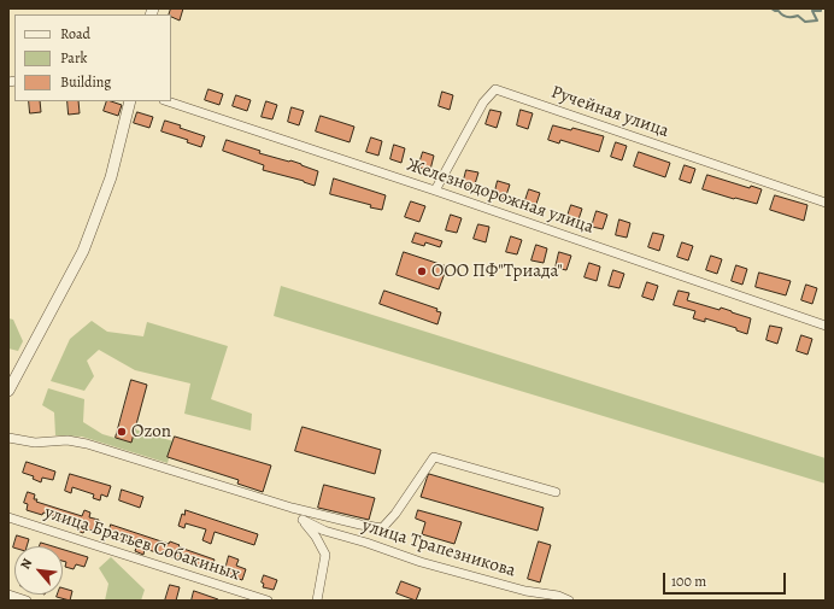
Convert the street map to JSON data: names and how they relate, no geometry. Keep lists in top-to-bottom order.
{
  "streets": {
    "street": [
      "Ручейная улица",
      "Железнодорожная улица",
      "улица Братьев Собакиных",
      "улица Трапезникова"
    ]
  },
  "crossings": [
    ["Ручейная улица", "Железнодорожная улица"]
  ],
  "places": ["ООО ПФ\"Триада\"", "Ozon"],
  "legend": ["Road", "Park", "Building"],
  "scale_bar": "100 m",
  "north": "top left"
}
